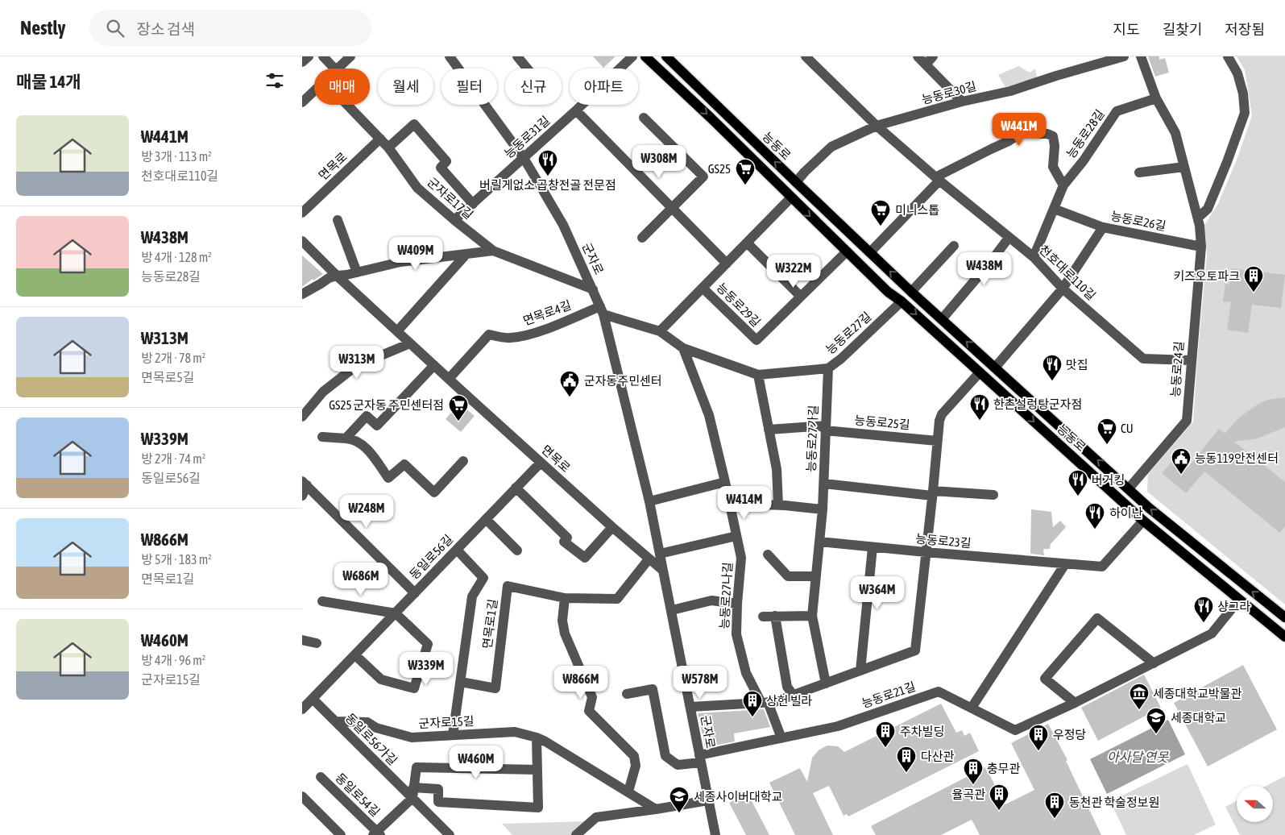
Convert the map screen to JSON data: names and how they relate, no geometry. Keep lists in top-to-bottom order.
{
  "streets": {
    "main road": ["능동로", "능동로24길"],
    "street": [
      "능동로30길",
      "능동로28길",
      "능동로31길",
      "면목로",
      "군자로17길",
      "능동로26길",
      "군자로",
      "천호대로110길",
      "능동로29길",
      "면목로4길",
      "능동로27길",
      "능동로25길",
      "능동로27가길",
      "능동로23길",
      "동일로56길",
      "능동로27나길",
      "면목로1길",
      "능동로21길",
      "군자로15길",
      "동일로56가길",
      "동일로54길"
    ]
  },
  "crossings": [
    ["능동로30길", "능동로"],
    ["능동로30길", "천호대로110길"],
    ["능동로28길", "천호대로110길"],
    ["능동로28길", "능동로24길"],
    ["능동로31길", "군자로17길"],
    ["능동로31길", "군자로"],
    ["능동로", "능동로26길"],
    ["능동로", "능동로29길"],
    ["능동로", "능동로27길"],
    ["능동로", "능동로24길"],
    ["능동로", "능동로23길"],
    ["능동로", "능동로21길"],
    ["면목로", "군자로17길"],
    ["면목로", "군자로"],
    ["면목로", "면목로4길"],
    ["면목로", "동일로56길"],
    ["면목로", "면목로1길"],
    ["군자로17길", "군자로"],
    ["능동로26길", "천호대로110길"],
    ["능동로26길", "능동로24길"],
    ["군자로", "면목로4길"],
    ["군자로", "능동로27길"],
    ["군자로", "능동로21길"],
    ["천호대로110길", "능동로24길"],
    ["능동로29길", "능동로27길"],
    ["면목로4길", "능동로27길"],
    ["능동로27길", "능동로27가길"],
    ["능동로27길", "능동로27나길"],
    ["능동로25길", "능동로27가길"],
    ["능동로27가길", "능동로23길"],
    ["동일로56길", "동일로56가길"],
    ["능동로27나길", "능동로21길"],
    ["군자로15길", "동일로56가길"],
    ["동일로56가길", "동일로54길"]
  ],
  "water": ["아사달 연못"],
  "places": {
    "restaurant": [
      "버릴게없소 곱창전골 전문점",
      "맛집",
      "한촌설렁탕군자점",
      "버거킹",
      "하이난",
      "샹그라"
    ],
    "supermarket": [
      "GS25",
      "미니스톱",
      "GS25 군자동 주민센터점",
      "CU"
    ],
    "building": [
      "키즈오토파크",
      "상헌 빌라",
      "주차빌딩",
      "우정당",
      "다산관",
      "충무관",
      "율곡관",
      "동천관 학술정보원"
    ],
    "public building": ["군자동주민센터", "능동119안전센터"],
    "museum": ["세종대학교박물관"],
    "school or university": ["세종대학교", "세종사이버대학교"]
  },
  "north": "left",
  "page": {
    "header": "Nestly",
    "search": "장소 검색",
    "nav": ["지도", "길찾기", "저장됨"],
    "heading": "매물 14개",
    "chip": [
      "매매",
      "월세",
      "필터",
      "신규",
      "아파트"
    ],
    "list": [
      {
        "name": "₩441M",
        "note": "방 3개 · 113 m² · 천호대로110길"
      },
      {
        "name": "₩438M",
        "note": "방 4개 · 128 m² · 능동로28길"
      },
      {
        "name": "₩313M",
        "note": "방 2개 · 78 m² · 면목로5길"
      },
      {
        "name": "₩339M",
        "note": "방 2개 · 74 m² · 동일로56길"
      },
      {
        "name": "₩866M",
        "note": "방 5개 · 183 m² · 면목로1길"
      },
      {
        "name": "₩460M",
        "note": "방 4개 · 96 m² · 군자로15길"
      }
    ],
    "price": [
      "₩441M",
      "₩308M",
      "₩409M",
      "₩438M",
      "₩322M",
      "₩313M",
      "₩414M",
      "₩248M",
      "₩686M",
      "₩364M",
      "₩339M",
      "₩866M",
      "₩578M",
      "₩460M"
    ]
  }
}
